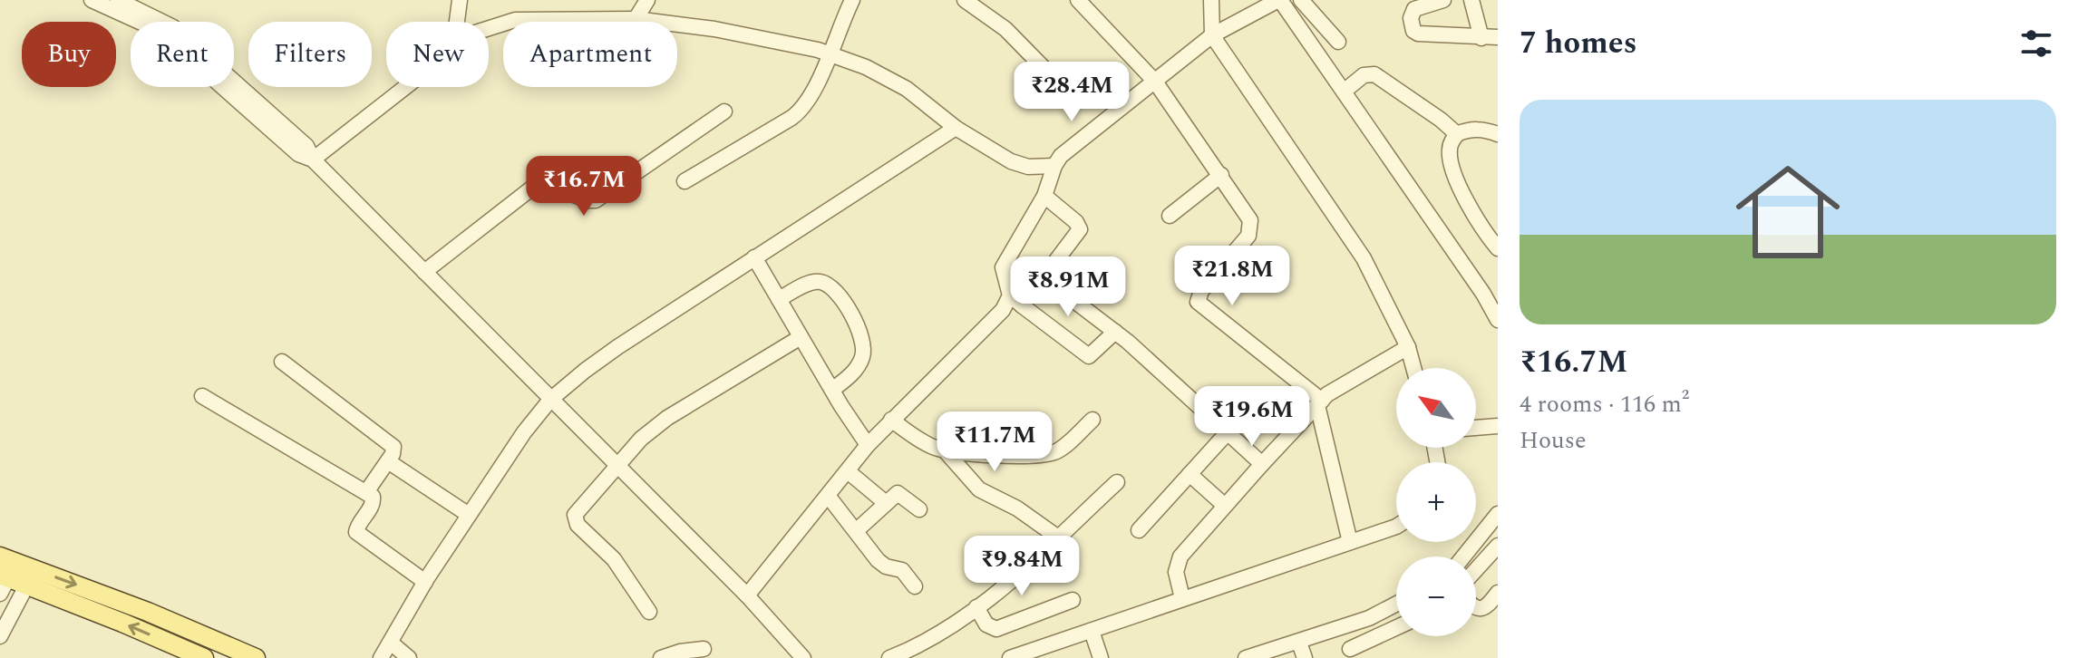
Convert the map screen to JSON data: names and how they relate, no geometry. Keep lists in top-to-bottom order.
{
  "north": "top left",
  "page": {
    "heading": "7 homes",
    "chip": [
      "Buy",
      "Rent",
      "Filters",
      "New",
      "Apartment"
    ],
    "price": [
      "₹28.4M",
      "₹16.7M",
      "₹21.8M",
      "₹8.91M",
      "₹19.6M",
      "₹11.7M",
      "₹9.84M"
    ],
    "list": [
      {
        "name": "₹16.7M",
        "note": "4 rooms · 116 m² · House"
      }
    ],
    "map_buttons": ["+", "−"]
  }
}
